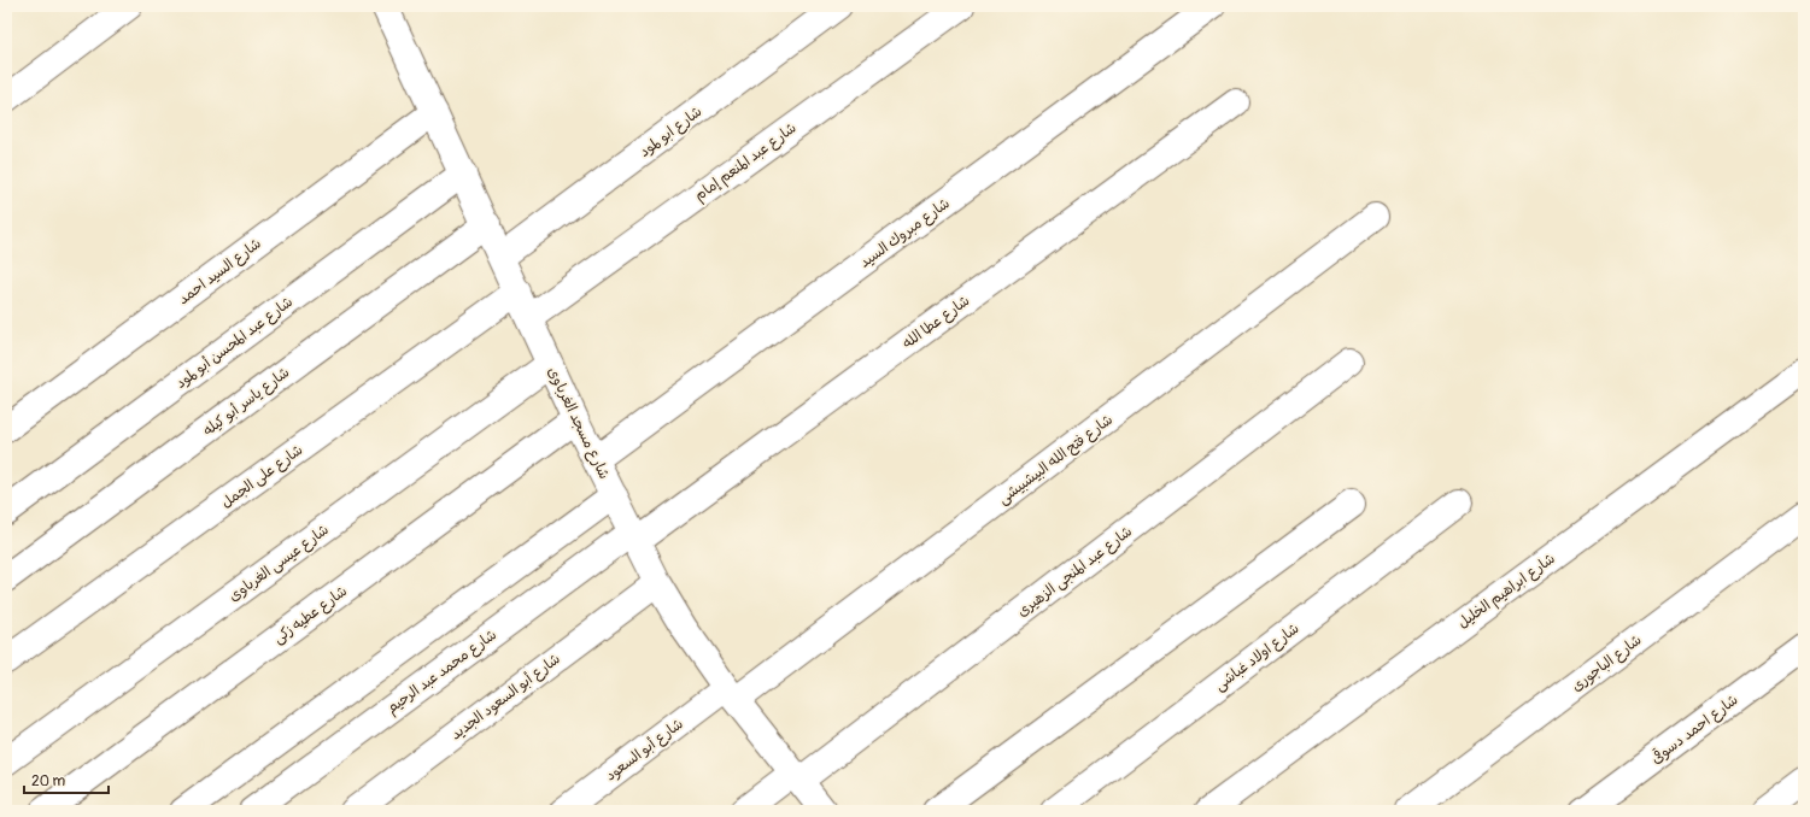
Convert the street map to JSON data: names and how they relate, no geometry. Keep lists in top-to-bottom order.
{
  "streets": {
    "street": [
      "شارع ابو لمود",
      "شارع عبد المنعم إمام",
      "شارع مبروك السيد",
      "شارع السيد احمد",
      "شارع عطا الله",
      "شارع عبد المحسن أبو لمود",
      "شارع ياسر أبو كيله",
      "شارع مسجد الغرباوى",
      "شارع فتح الله البيشبيشى",
      "شارع على الجمل",
      "شارع عيسى الغرباوى",
      "شارع عبد المنجى الزهيرى",
      "شارع ابراهيم الخليل",
      "شارع عطيه زكى",
      "شارع اولاد غباشى",
      "شارع الباجورى",
      "شارع محمد عبد الرحيم",
      "شارع أبو السعود الجديد",
      "شارع احمد دسوقى",
      "شارع أبو السعود"
    ]
  },
  "crossings": [
    ["شارع ابو لمود", "شارع مسجد الغرباوى"],
    ["شارع عبد المنعم إمام", "شارع مسجد الغرباوى"],
    ["شارع مبروك السيد", "شارع مسجد الغرباوى"],
    ["شارع السيد احمد", "شارع مسجد الغرباوى"],
    ["شارع عطا الله", "شارع مسجد الغرباوى"],
    ["شارع عطا الله", "شارع محمد عبد الرحيم"],
    ["شارع عبد المحسن أبو لمود", "شارع مسجد الغرباوى"],
    ["شارع ياسر أبو كيله", "شارع مسجد الغرباوى"],
    ["شارع مسجد الغرباوى", "شارع فتح الله البيشبيشى"],
    ["شارع مسجد الغرباوى", "شارع على الجمل"],
    ["شارع مسجد الغرباوى", "شارع عيسى الغرباوى"],
    ["شارع مسجد الغرباوى", "شارع عبد المنجى الزهيرى"],
    ["شارع مسجد الغرباوى", "شارع عطيه زكى"],
    ["شارع مسجد الغرباوى", "شارع محمد عبد الرحيم"],
    ["شارع مسجد الغرباوى", "شارع أبو السعود الجديد"],
    ["شارع مسجد الغرباوى", "شارع أبو السعود"],
    ["شارع فتح الله البيشبيشى", "شارع أبو السعود"]
  ],
  "scale_bar": "20 m"
}
